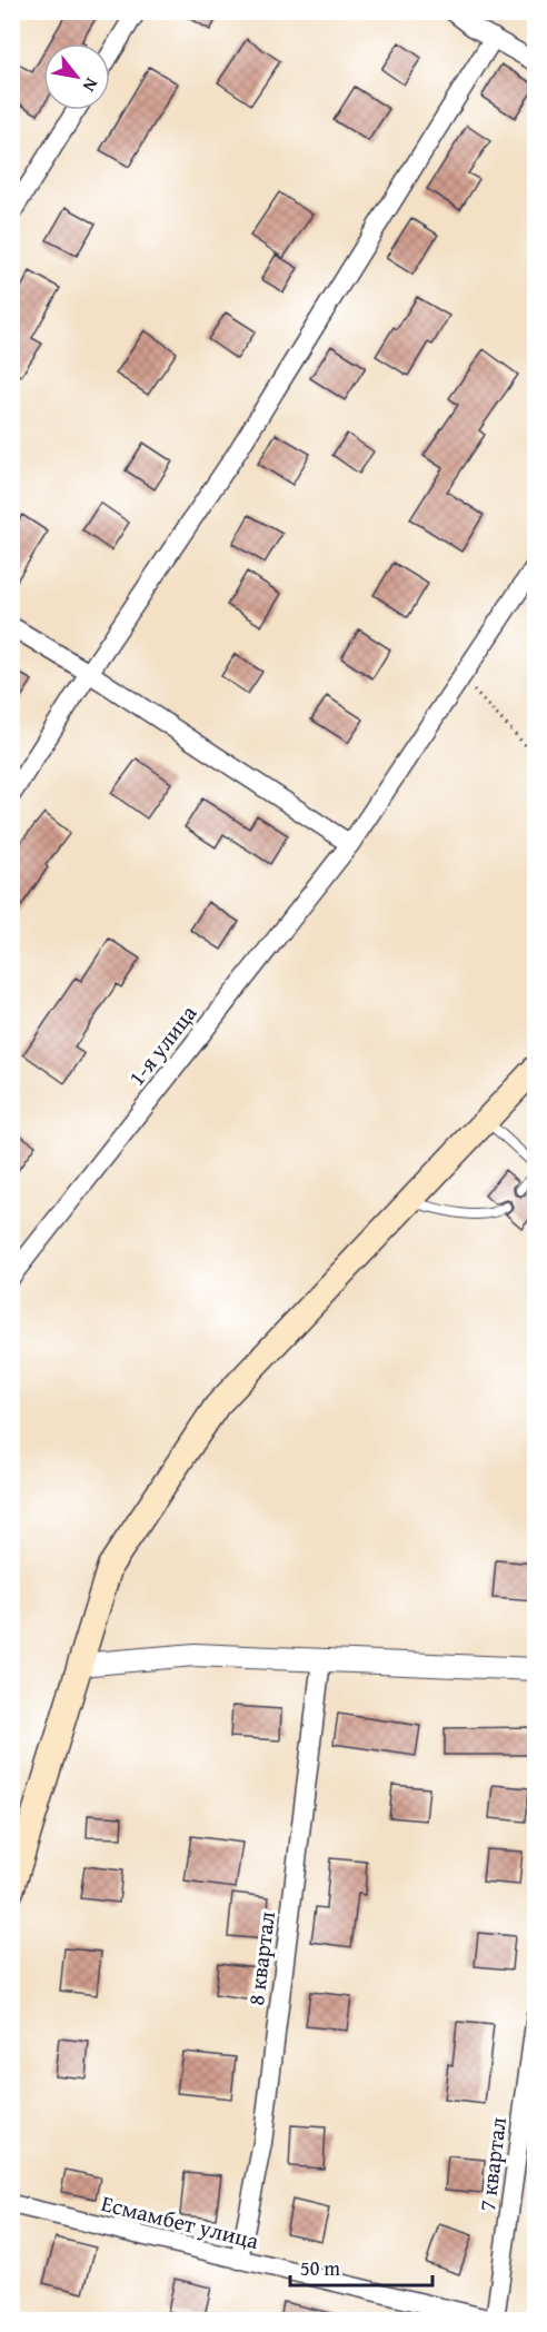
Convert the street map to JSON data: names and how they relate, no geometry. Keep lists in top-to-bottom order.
{
  "streets": {
    "street": [
      "1-я улица",
      "8 квартал",
      "7 квартал",
      "Есмамбет улица"
    ]
  },
  "crossings": [
    ["8 квартал", "Есмамбет улица"],
    ["7 квартал", "Есмамбет улица"]
  ],
  "scale_bar": "50 m",
  "north": "bottom right"
}
